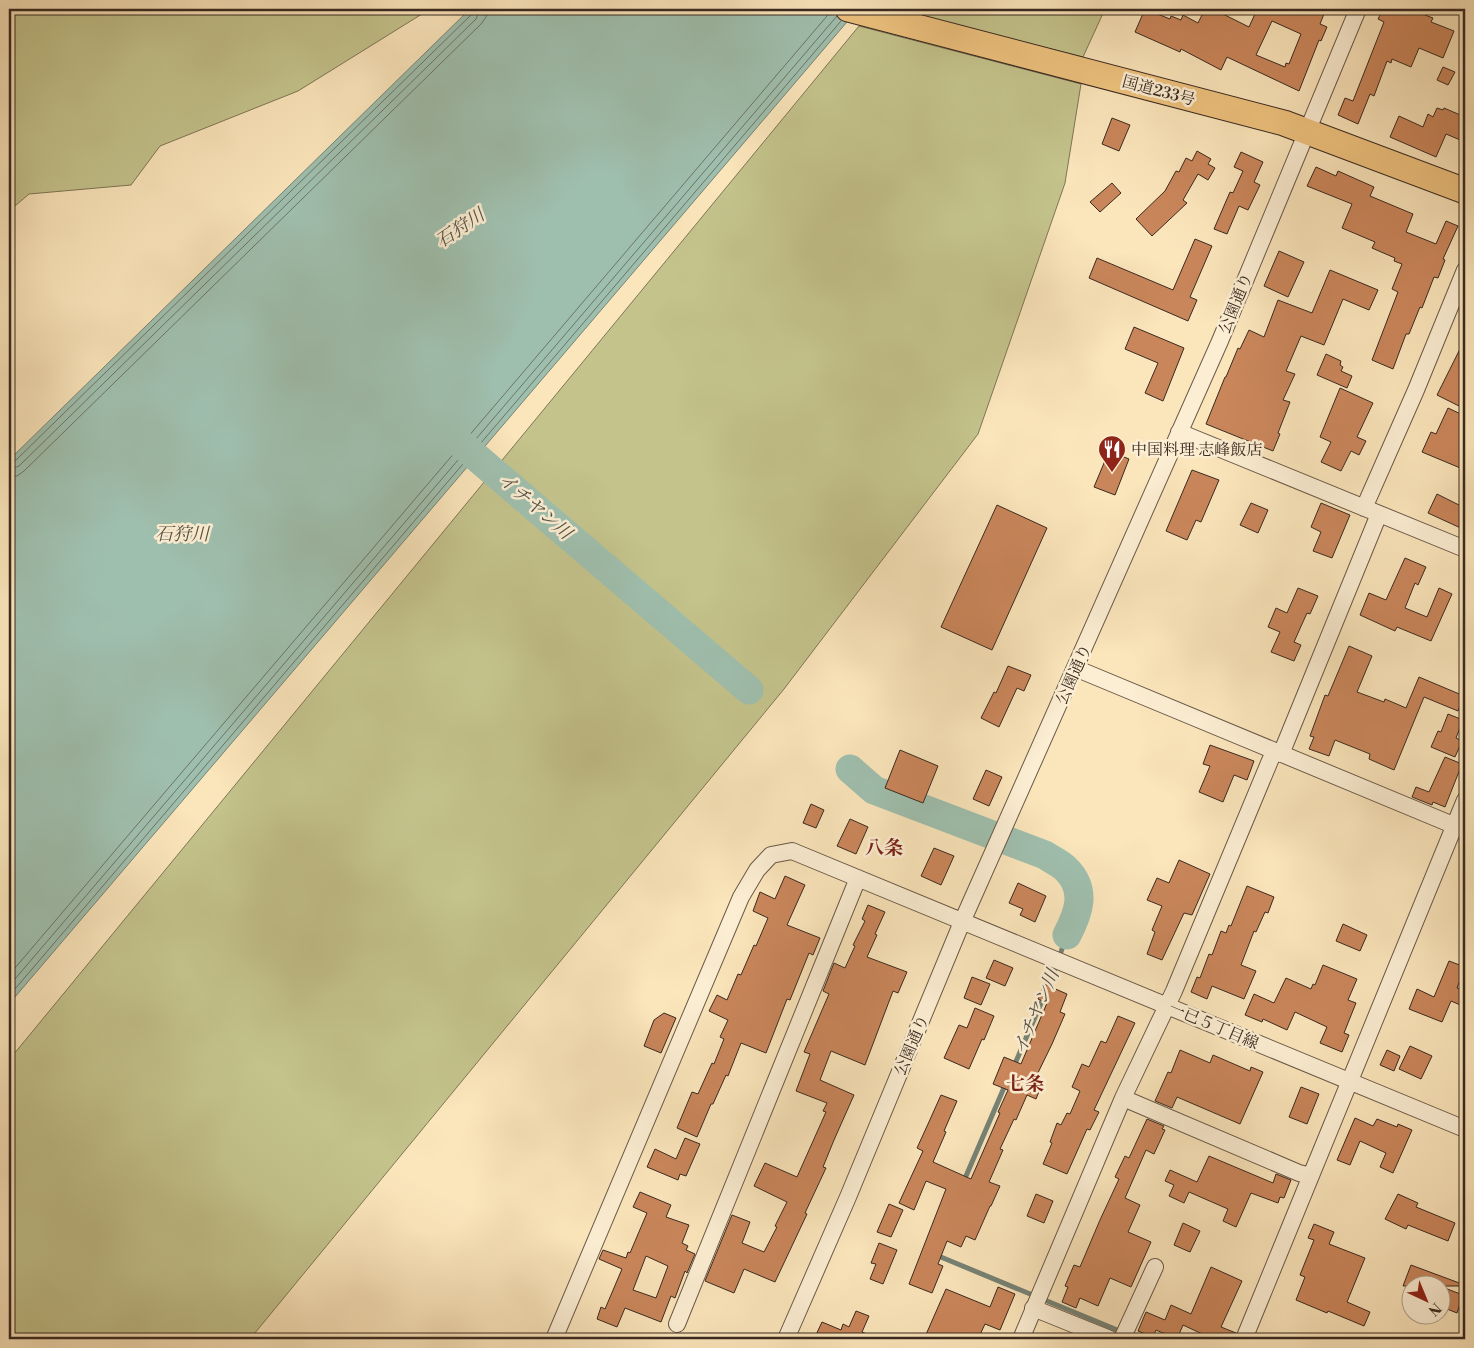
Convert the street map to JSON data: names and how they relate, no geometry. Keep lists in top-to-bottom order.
{
  "streets": {
    "highway": ["国道233号"],
    "street": ["公園通り", "一已５丁目線"]
  },
  "crossings": [
    ["国道233号", "公園通り"],
    ["公園通り", "一已５丁目線"]
  ],
  "districts": ["八条", "七条"],
  "water": ["石狩川", "イチヤン川"],
  "places": {
    "restaurant": ["中国料理 志峰飯店"]
  },
  "north": "bottom right"
}
